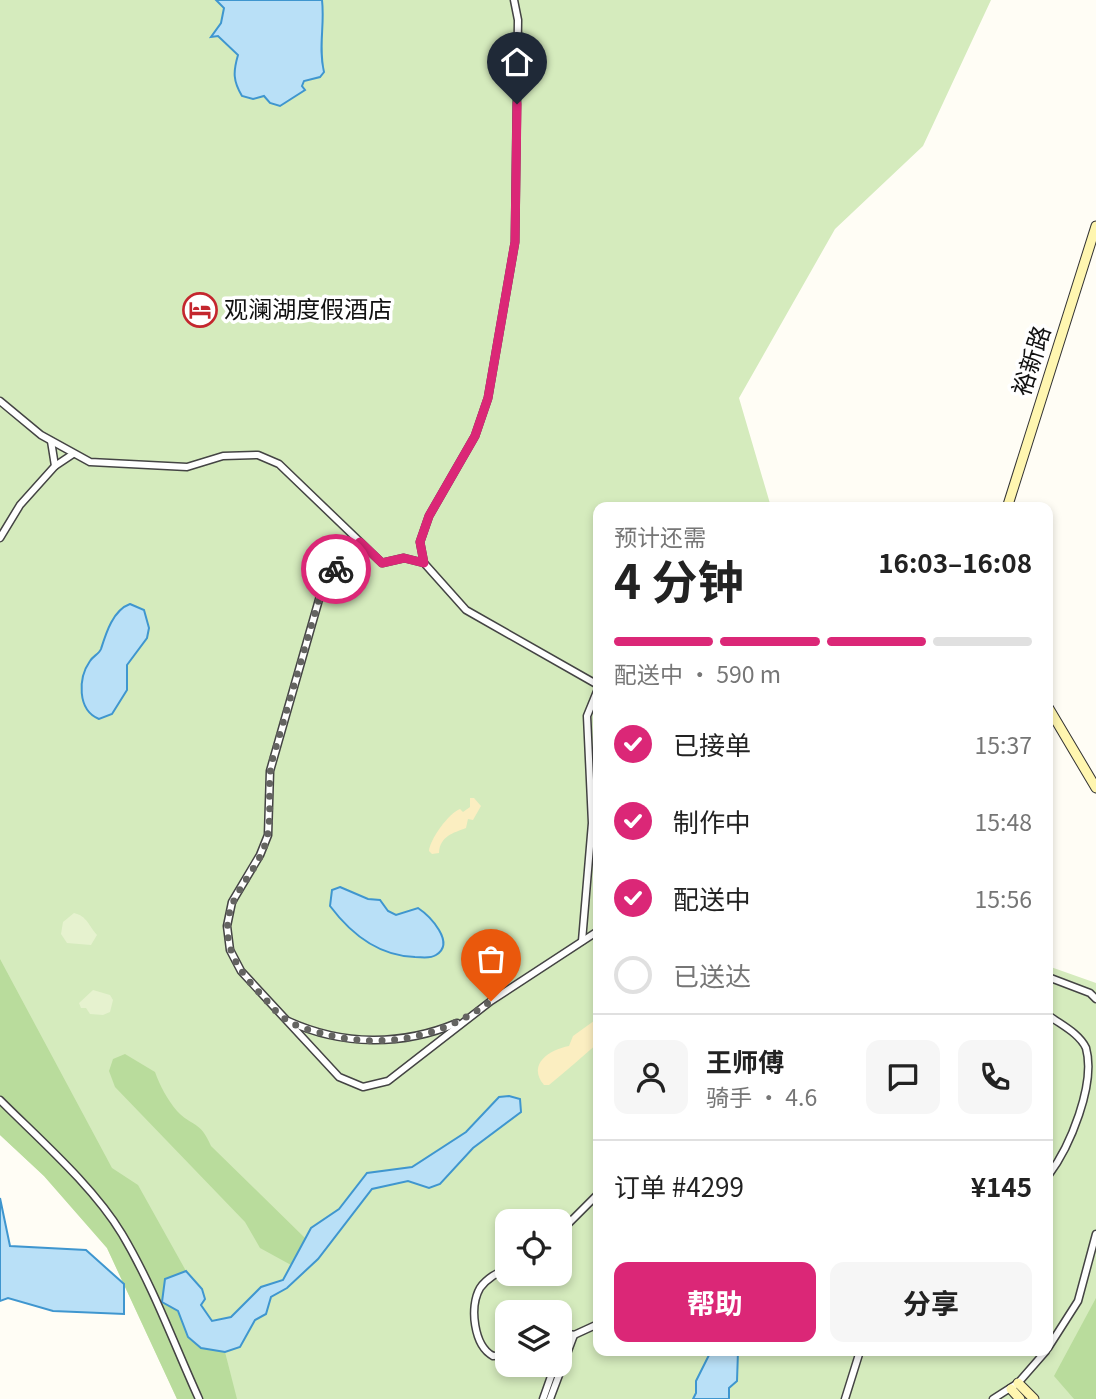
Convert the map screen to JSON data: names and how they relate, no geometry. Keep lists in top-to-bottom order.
{
  "streets": {
    "street": ["裕新路"]
  },
  "places": {
    "hotel": ["观澜湖度假酒店"]
  },
  "page": {
    "heading": ["4 分钟", "预计还需", "16:03–16:08"],
    "panel": [
      "王师傅",
      "骑手 · 4.6",
      "订单 #4299",
      "¥145"
    ],
    "bar": "配送中 · 590 m",
    "list": [
      ["已接单", "15:37"],
      ["制作中", "15:48"],
      ["配送中", "15:56"],
      "已送达"
    ],
    "buttons": ["帮助", "分享"]
  }
}
